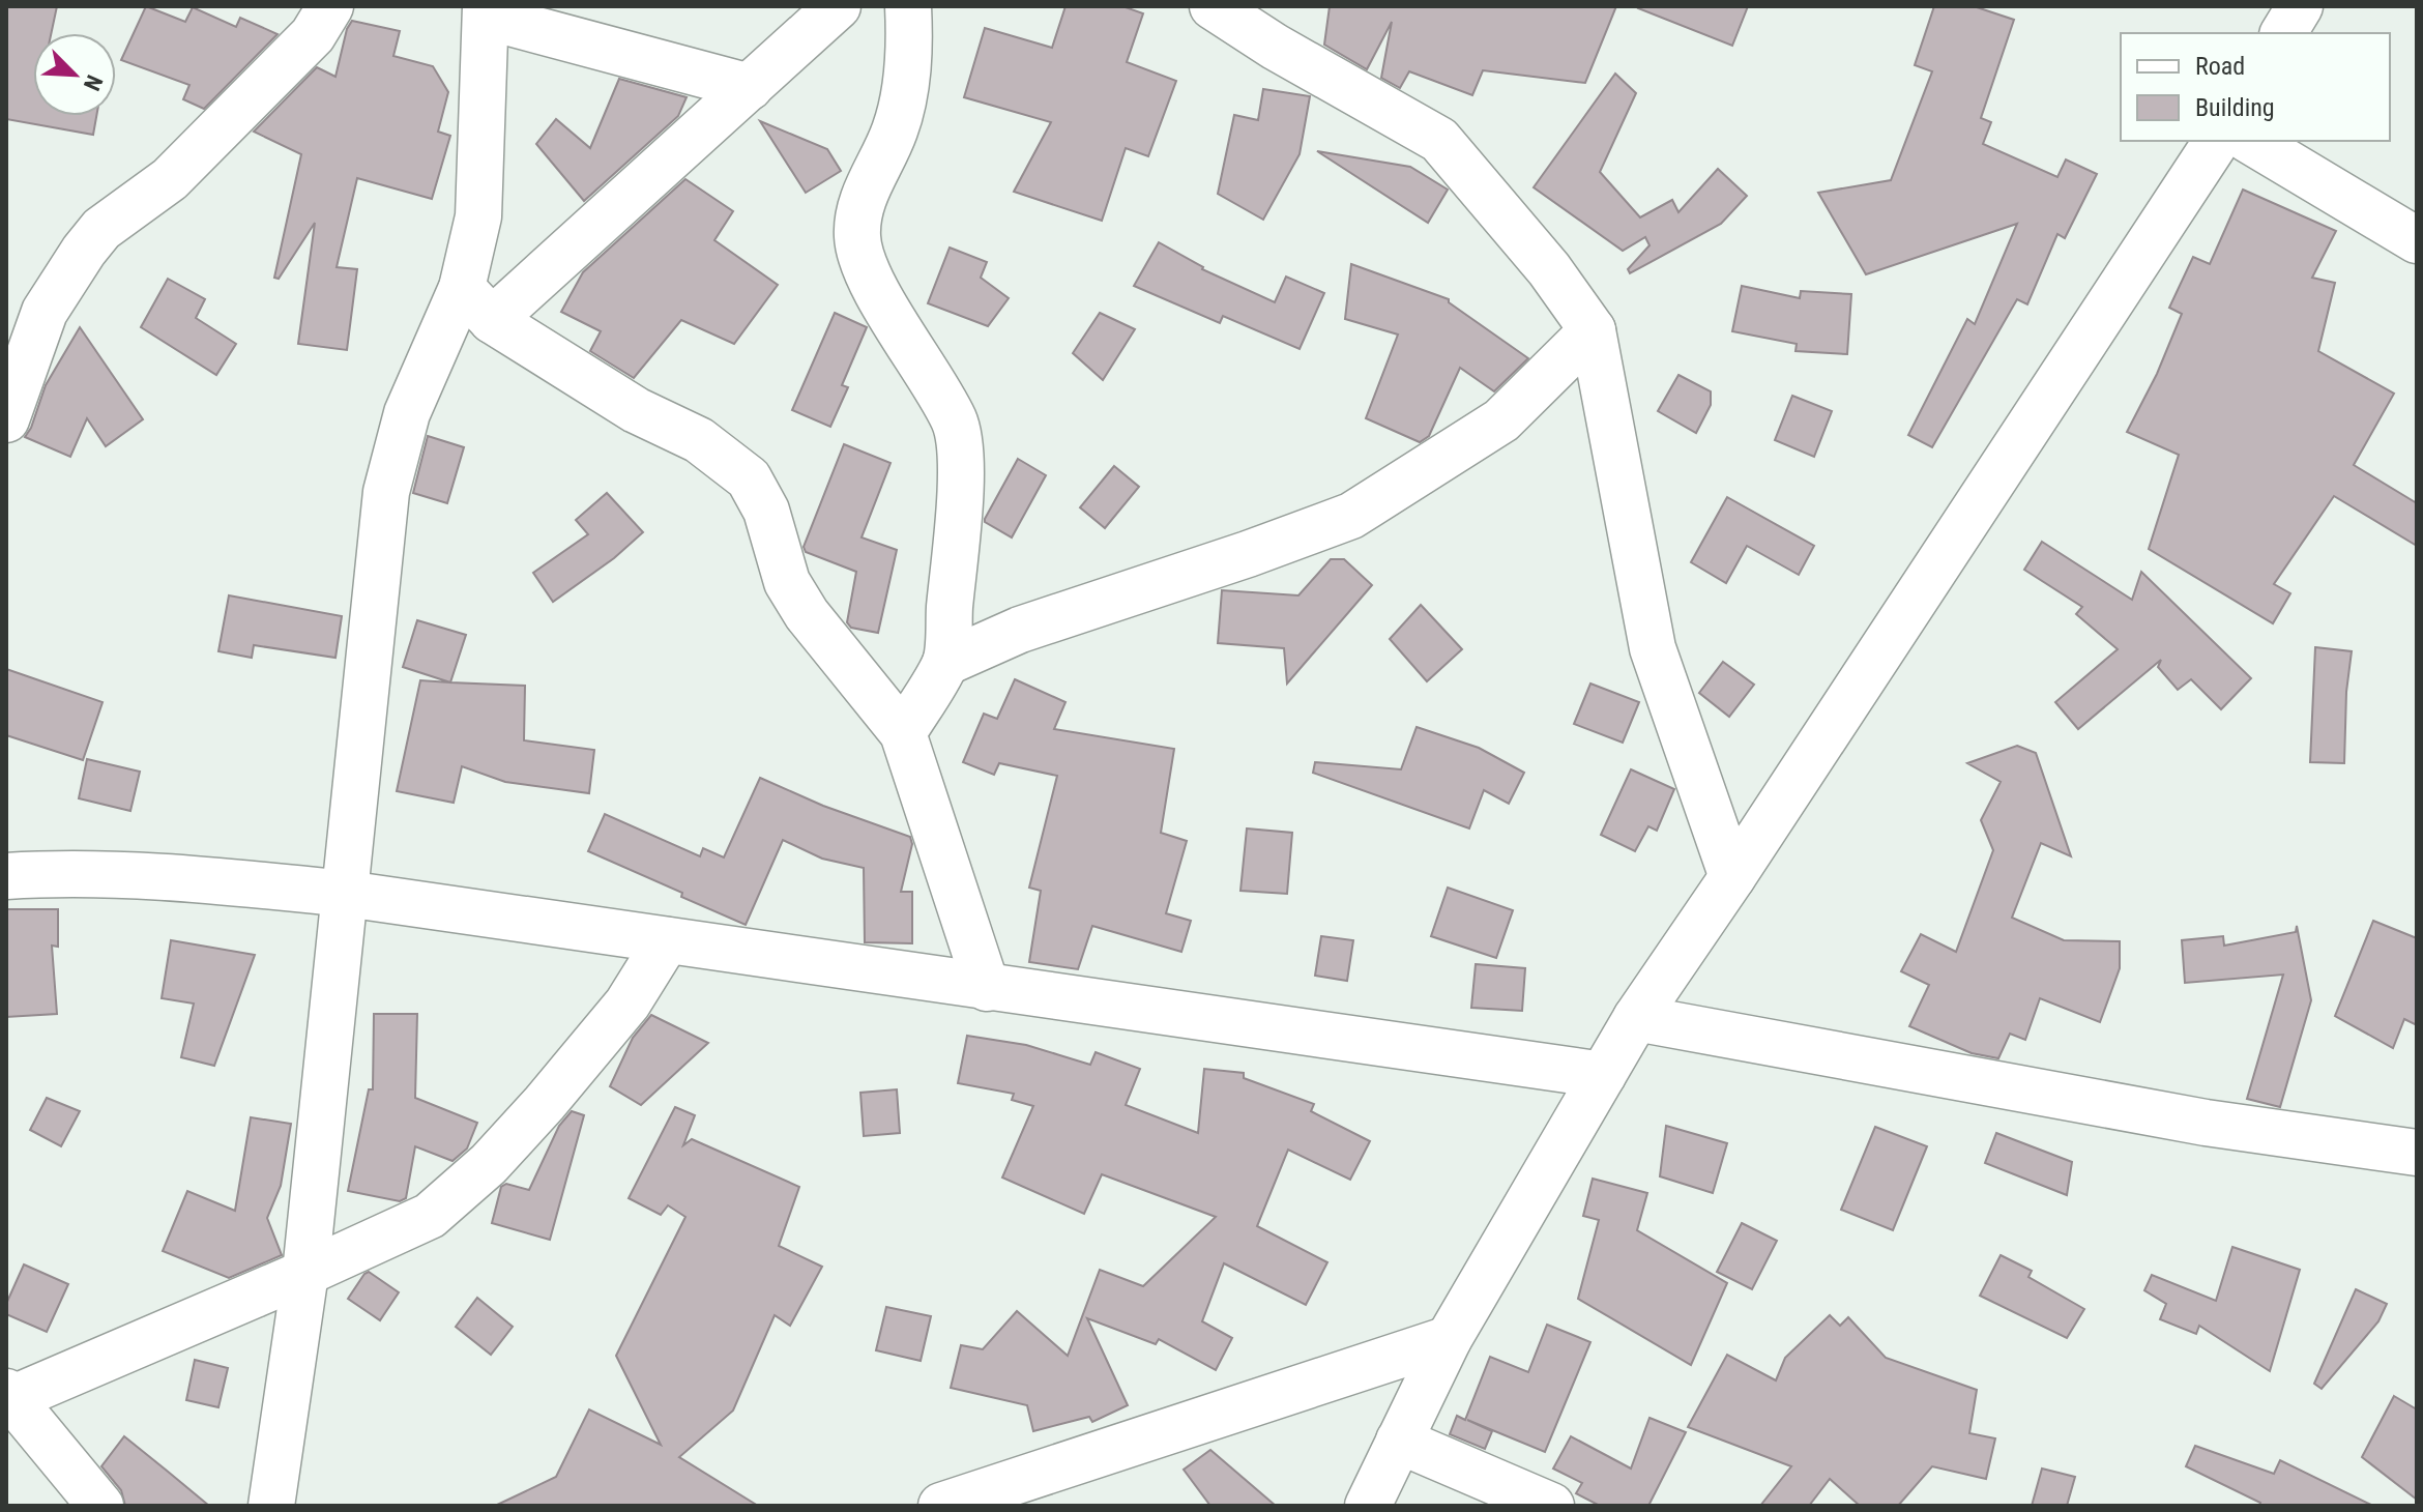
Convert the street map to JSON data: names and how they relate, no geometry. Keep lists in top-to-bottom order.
{
  "legend": ["Road", "Building"],
  "north": "bottom right"
}
